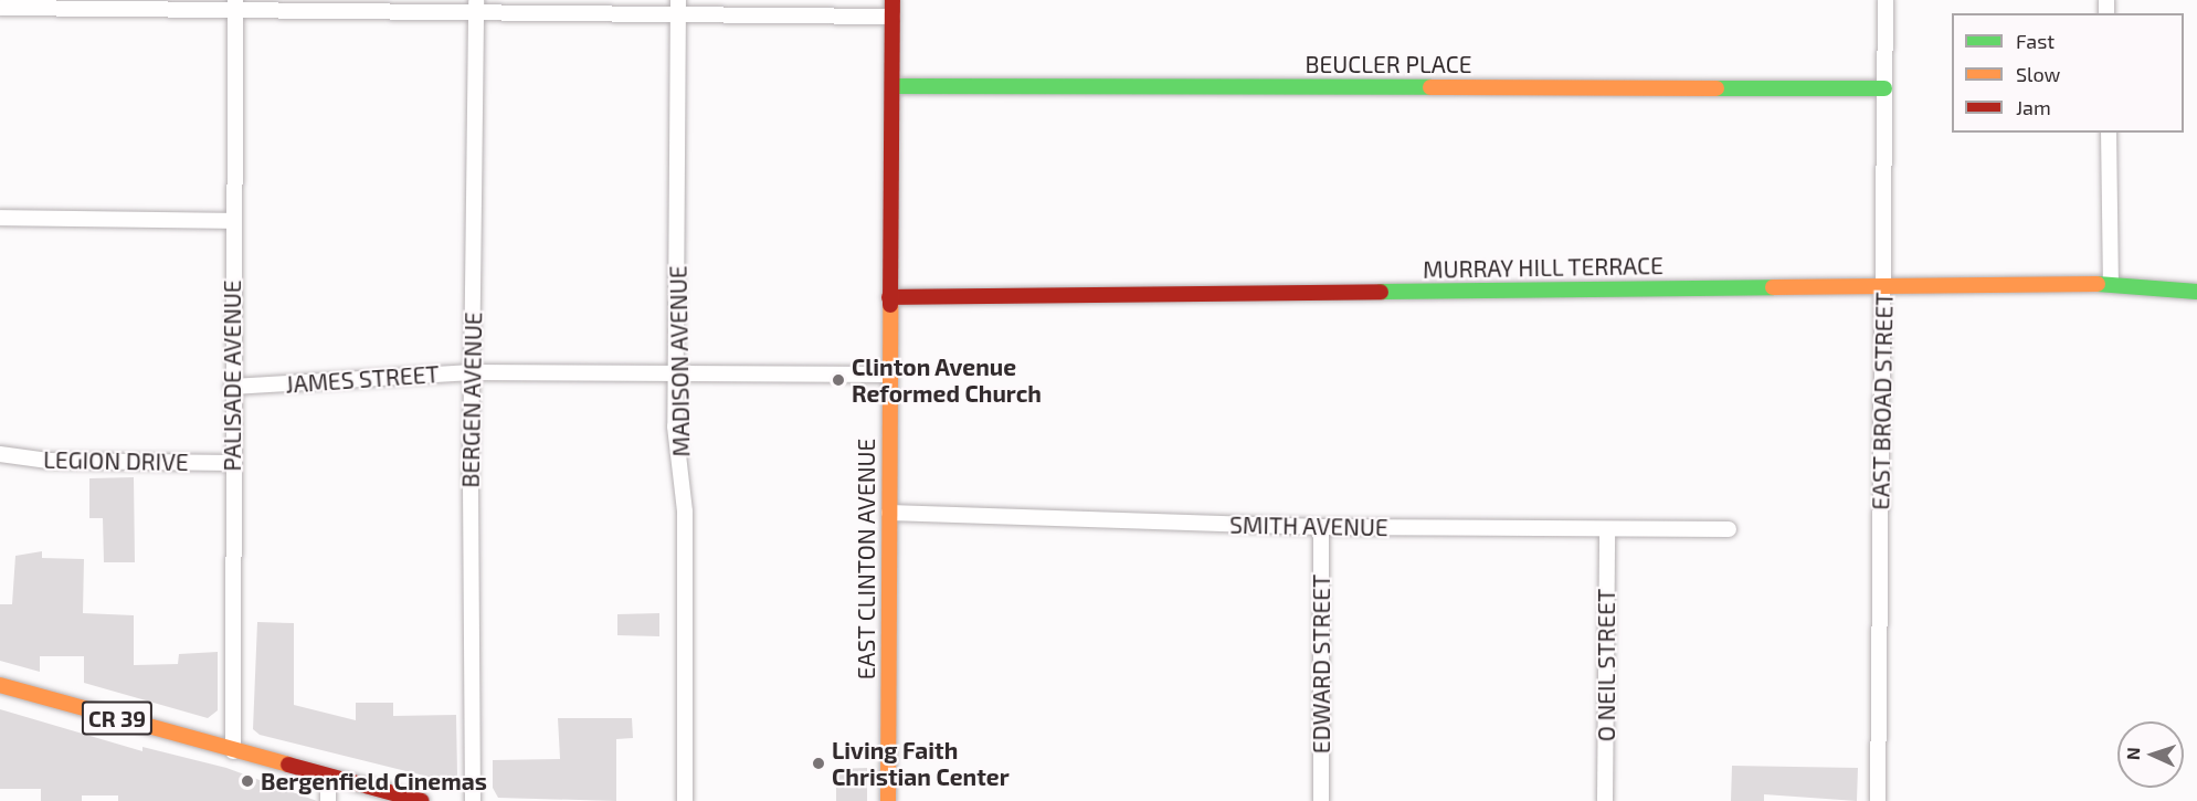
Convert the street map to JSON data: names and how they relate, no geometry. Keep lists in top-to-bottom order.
{
  "streets": {
    "street": [
      "BEUCLER PLACE",
      "MURRAY HILL TERRACE",
      "MADISON AVENUE",
      "PALISADE AVENUE",
      "JAMES STREET",
      "BERGEN AVENUE",
      "EAST BROAD STREET",
      "LEGION DRIVE",
      "SMITH AVENUE",
      "EAST CLINTON AVENUE",
      "EDWARD STREET",
      "O NEIL STREET",
      "CR 39"
    ]
  },
  "crossings": [
    ["BEUCLER PLACE", "EAST BROAD STREET"],
    ["BEUCLER PLACE", "EAST CLINTON AVENUE"],
    ["MURRAY HILL TERRACE", "EAST BROAD STREET"],
    ["MURRAY HILL TERRACE", "EAST CLINTON AVENUE"],
    ["MADISON AVENUE", "JAMES STREET"],
    ["PALISADE AVENUE", "JAMES STREET"],
    ["PALISADE AVENUE", "LEGION DRIVE"],
    ["PALISADE AVENUE", "CR 39"],
    ["JAMES STREET", "BERGEN AVENUE"],
    ["JAMES STREET", "EAST CLINTON AVENUE"],
    ["SMITH AVENUE", "EAST CLINTON AVENUE"],
    ["SMITH AVENUE", "EDWARD STREET"],
    ["SMITH AVENUE", "O NEIL STREET"]
  ],
  "places": ["Clinton Avenue Reformed Church", "Living Faith Christian Center", "Bergenfield Cinemas"],
  "legend": ["Fast", "Slow", "Jam"],
  "north": "left"
}
